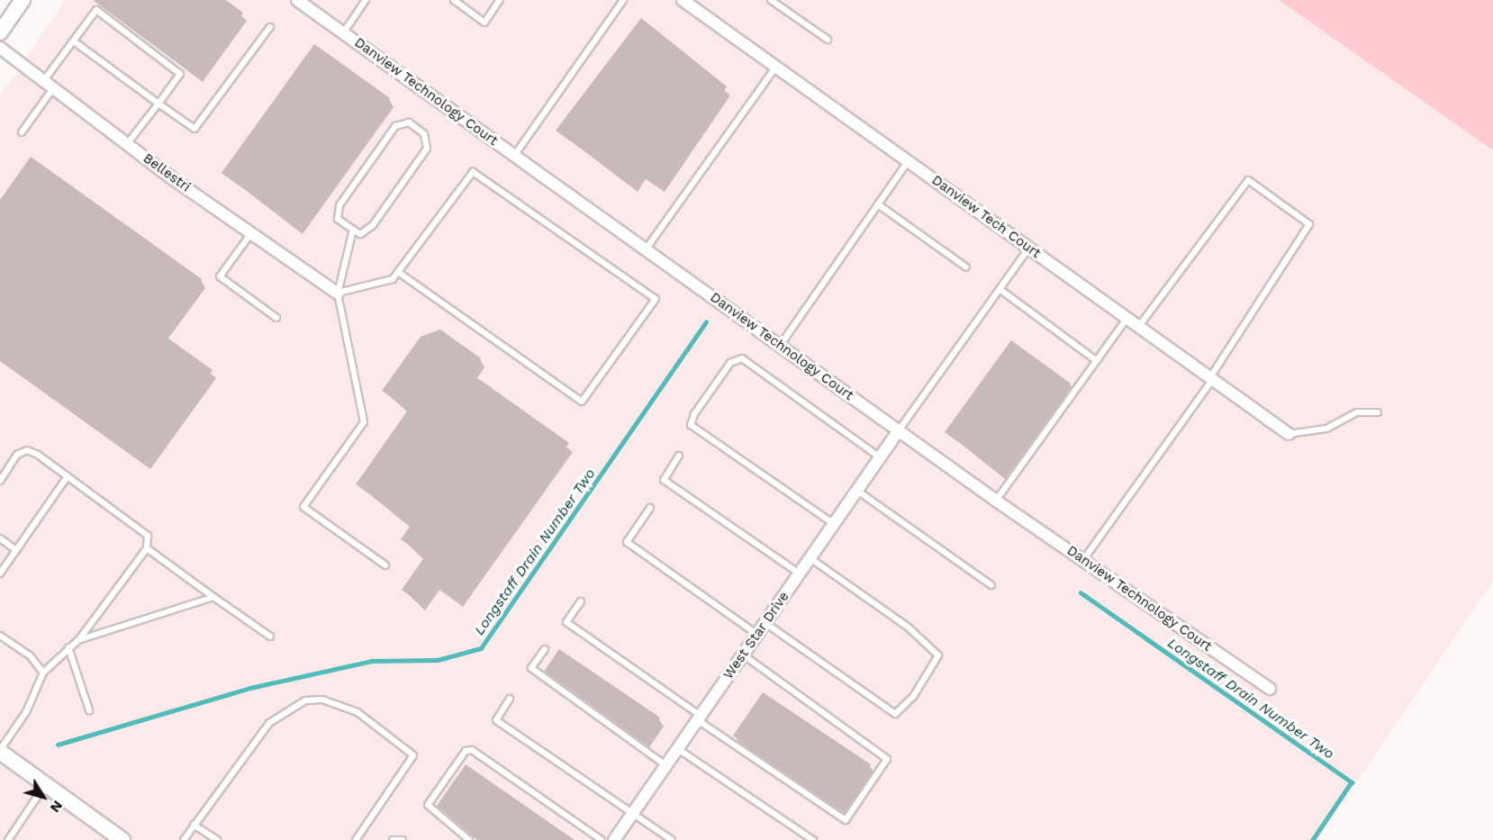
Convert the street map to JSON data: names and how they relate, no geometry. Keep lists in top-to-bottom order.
{
  "streets": {
    "street": [
      "Danview Technology Court",
      "Bellestri",
      "Danview Tech Court",
      "West Star Drive"
    ]
  },
  "crossings": [
    ["Danview Technology Court", "West Star Drive"]
  ],
  "water": ["Longstaff Drain Number Two"],
  "north": "bottom right"
}
